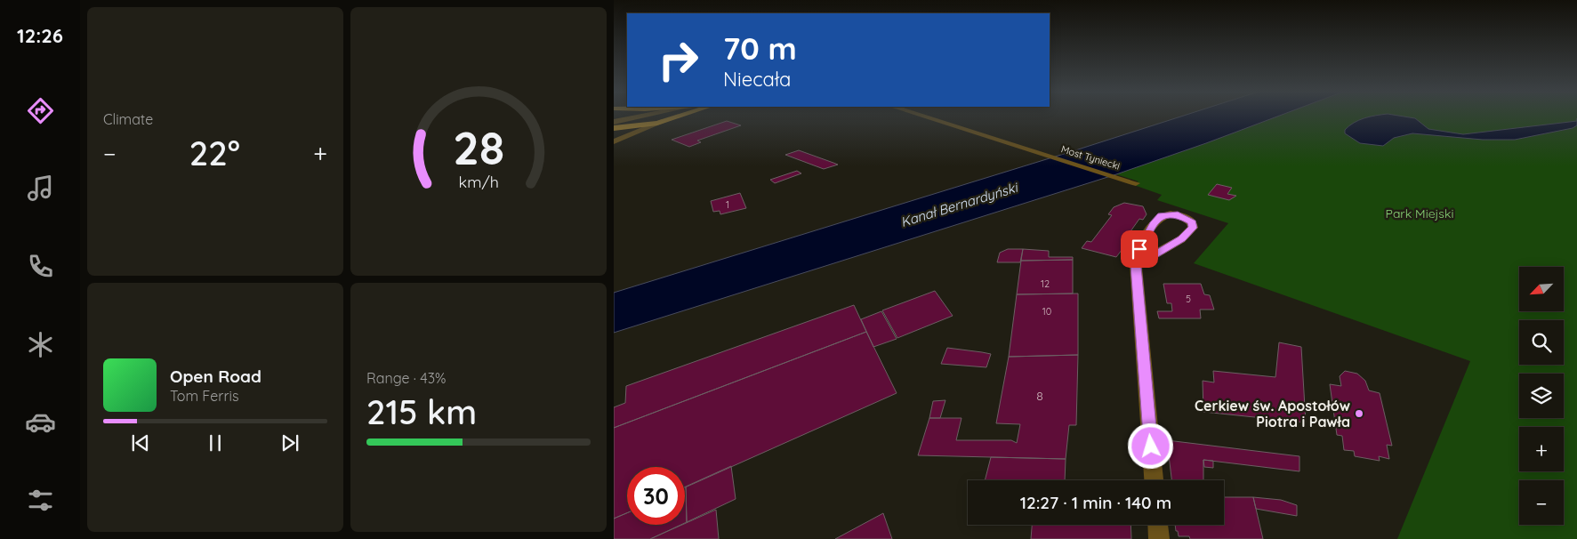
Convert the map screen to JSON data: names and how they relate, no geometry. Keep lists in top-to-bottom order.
{
  "streets": {
    "street": ["Most Tyniecki"]
  },
  "water": ["Kanał Bernardyński"],
  "parks": ["Park Miejski"],
  "places": ["Cerkiew św. Apostołów Piotra i Pawła"],
  "house_numbers": [
    "1",
    "12",
    "5",
    "10",
    "8"
  ],
  "north": "bottom left",
  "page": {
    "tabs": "12:26",
    "tile": [
      "Climate",
      ["Range · 43%", "215 km"]
    ],
    "turn": ["70 m", "Niecała"],
    "heat": ["−", "22°", "+"],
    "map_buttons": ["+", "−"],
    "song": ["Open Road", "Tom Ferris"],
    "limit": "30",
    "trip": "12:27 · 1 min · 140 m",
    "gauge": ["28", "km/h"]
  }
}
